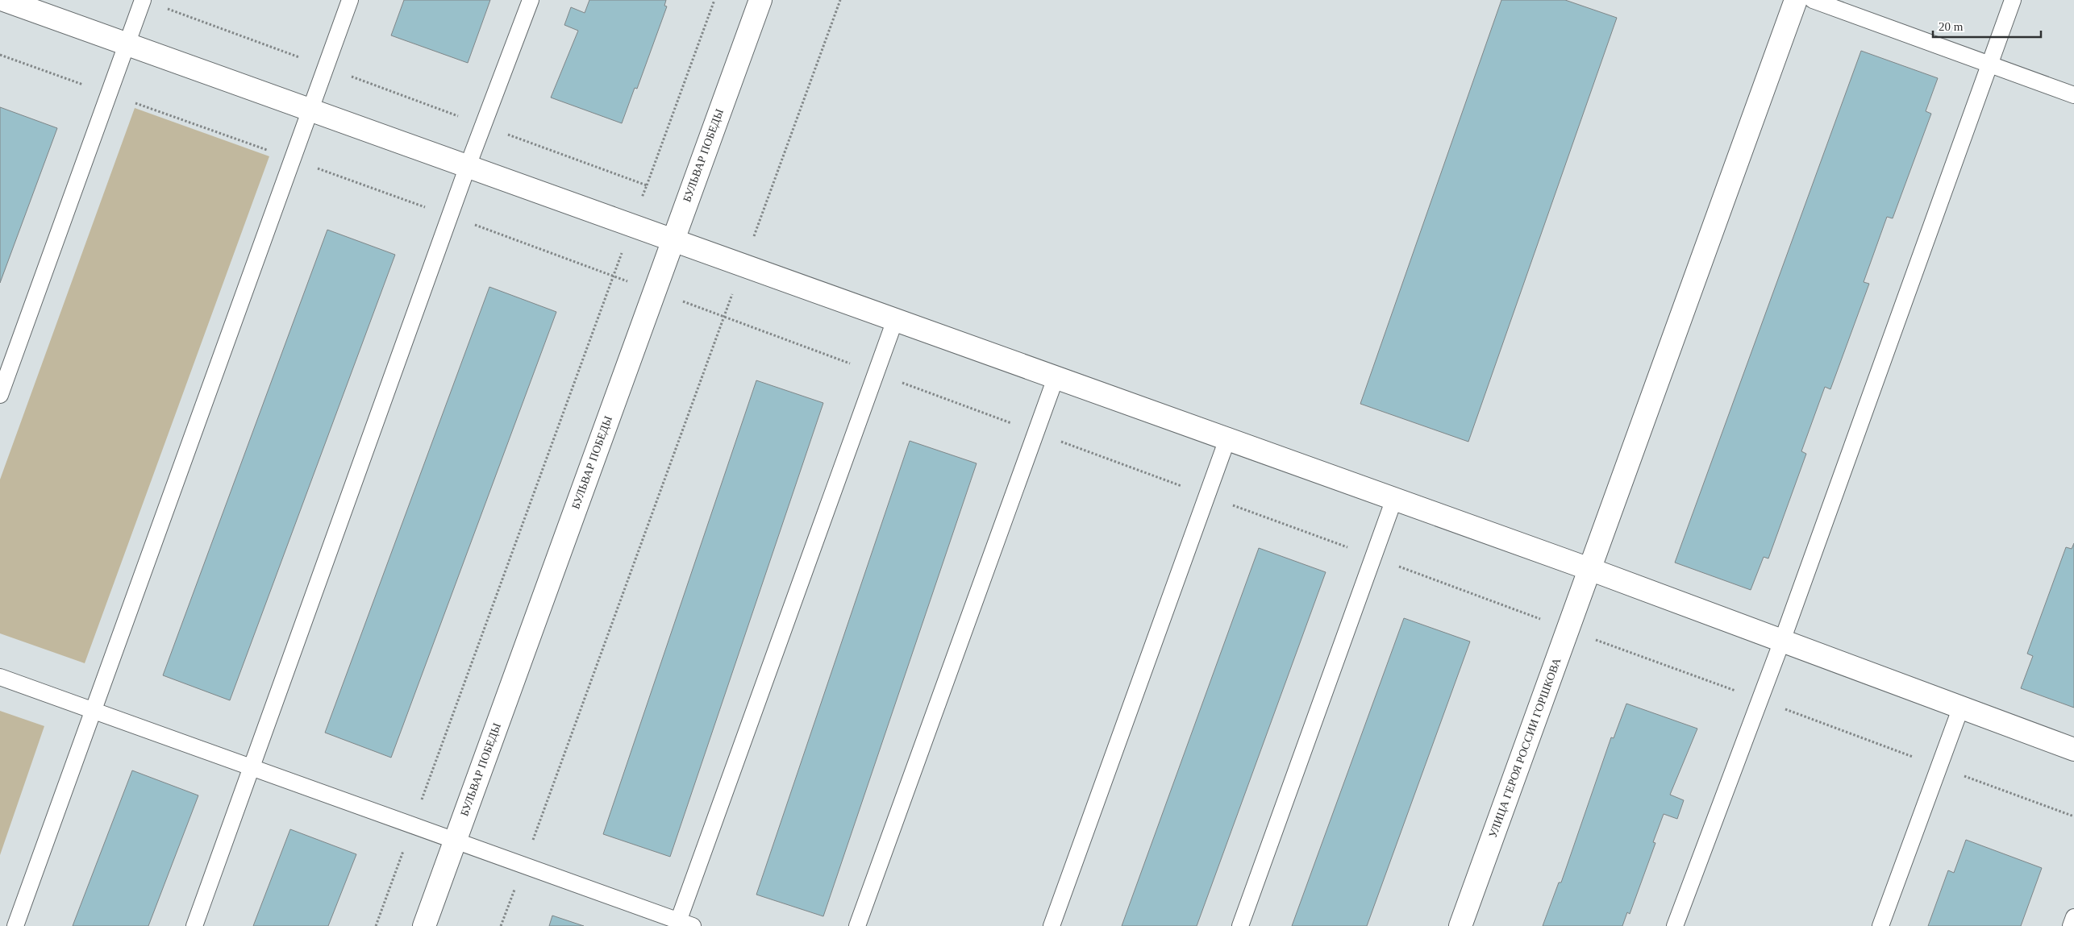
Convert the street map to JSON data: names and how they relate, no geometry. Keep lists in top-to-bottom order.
{
  "streets": {
    "street": ["БУЛЬВАР ПОБЕДЫ", "УЛИЦА ГЕРОЯ РОССИИ ГОРШКОВА"]
  },
  "scale_bar": "20 m"
}
